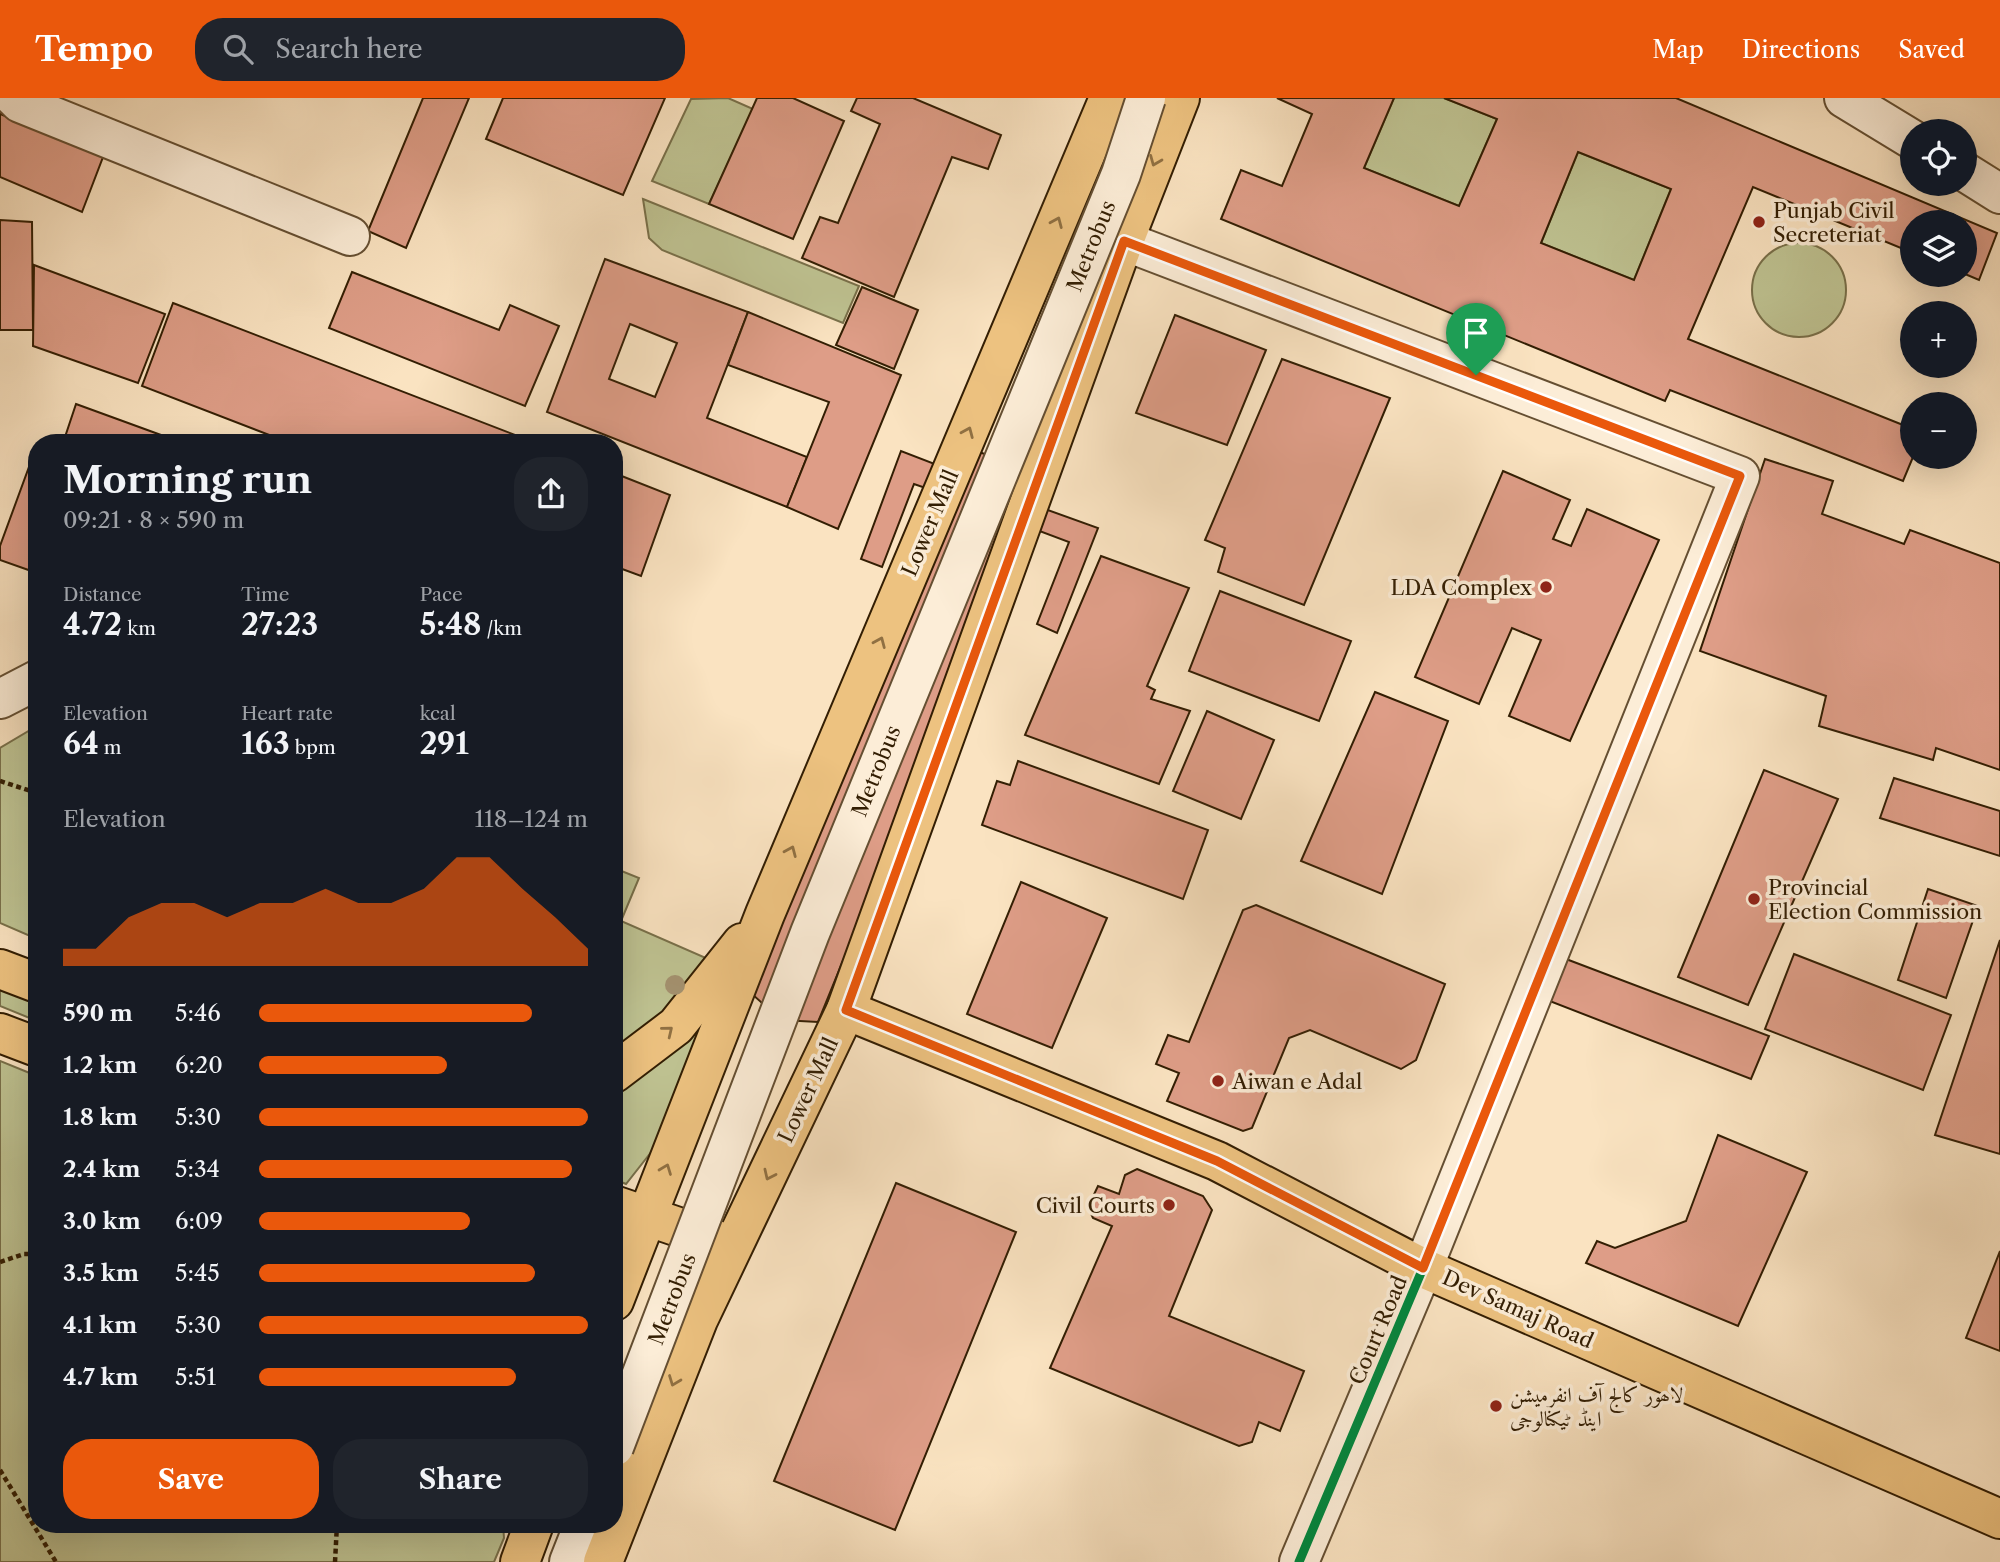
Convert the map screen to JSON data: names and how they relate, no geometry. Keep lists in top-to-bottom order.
{
  "streets": {
    "main road": ["Lower Mall", "Dev Samaj Road"],
    "street": ["Metrobus", "Court Road"]
  },
  "crossings": [
    ["Lower Mall", "Dev Samaj Road"],
    ["Lower Mall", "Court Road"],
    ["Dev Samaj Road", "Court Road"]
  ],
  "places": [
    "Punjab Civil Secreteriat",
    "LDA Complex",
    "Provincial Election Commission",
    "Aiwan e Adal",
    "Civil Courts",
    "لاھور کالج آف انفرمیشن اینڈ ٹیکنالوجی"
  ],
  "page": {
    "header": "Tempo",
    "search": "Search here",
    "nav": ["Map", "Directions", "Saved"],
    "map_buttons": ["+", "−"],
    "heading": ["Morning run", "09:21 · 8 × 590 m"],
    "stats": [
      ["Distance", "4.72 km"],
      ["Time", "27:23"],
      ["Pace", "5:48 /km"],
      ["Elevation", "64 m"],
      ["Heart rate", "163 bpm"],
      ["kcal", "291"]
    ],
    "chart": ["Elevation", "118–124 m"],
    "list": [
      {
        "name": "590 m",
        "note": "5:46"
      },
      {
        "name": "1.2 km",
        "note": "6:20"
      },
      {
        "name": "1.8 km",
        "note": "5:30"
      },
      {
        "name": "2.4 km",
        "note": "5:34"
      },
      {
        "name": "3.0 km",
        "note": "6:09"
      },
      {
        "name": "3.5 km",
        "note": "5:45"
      },
      {
        "name": "4.1 km",
        "note": "5:30"
      },
      {
        "name": "4.7 km",
        "note": "5:51"
      }
    ],
    "buttons": ["Save", "Share"]
  }
}
